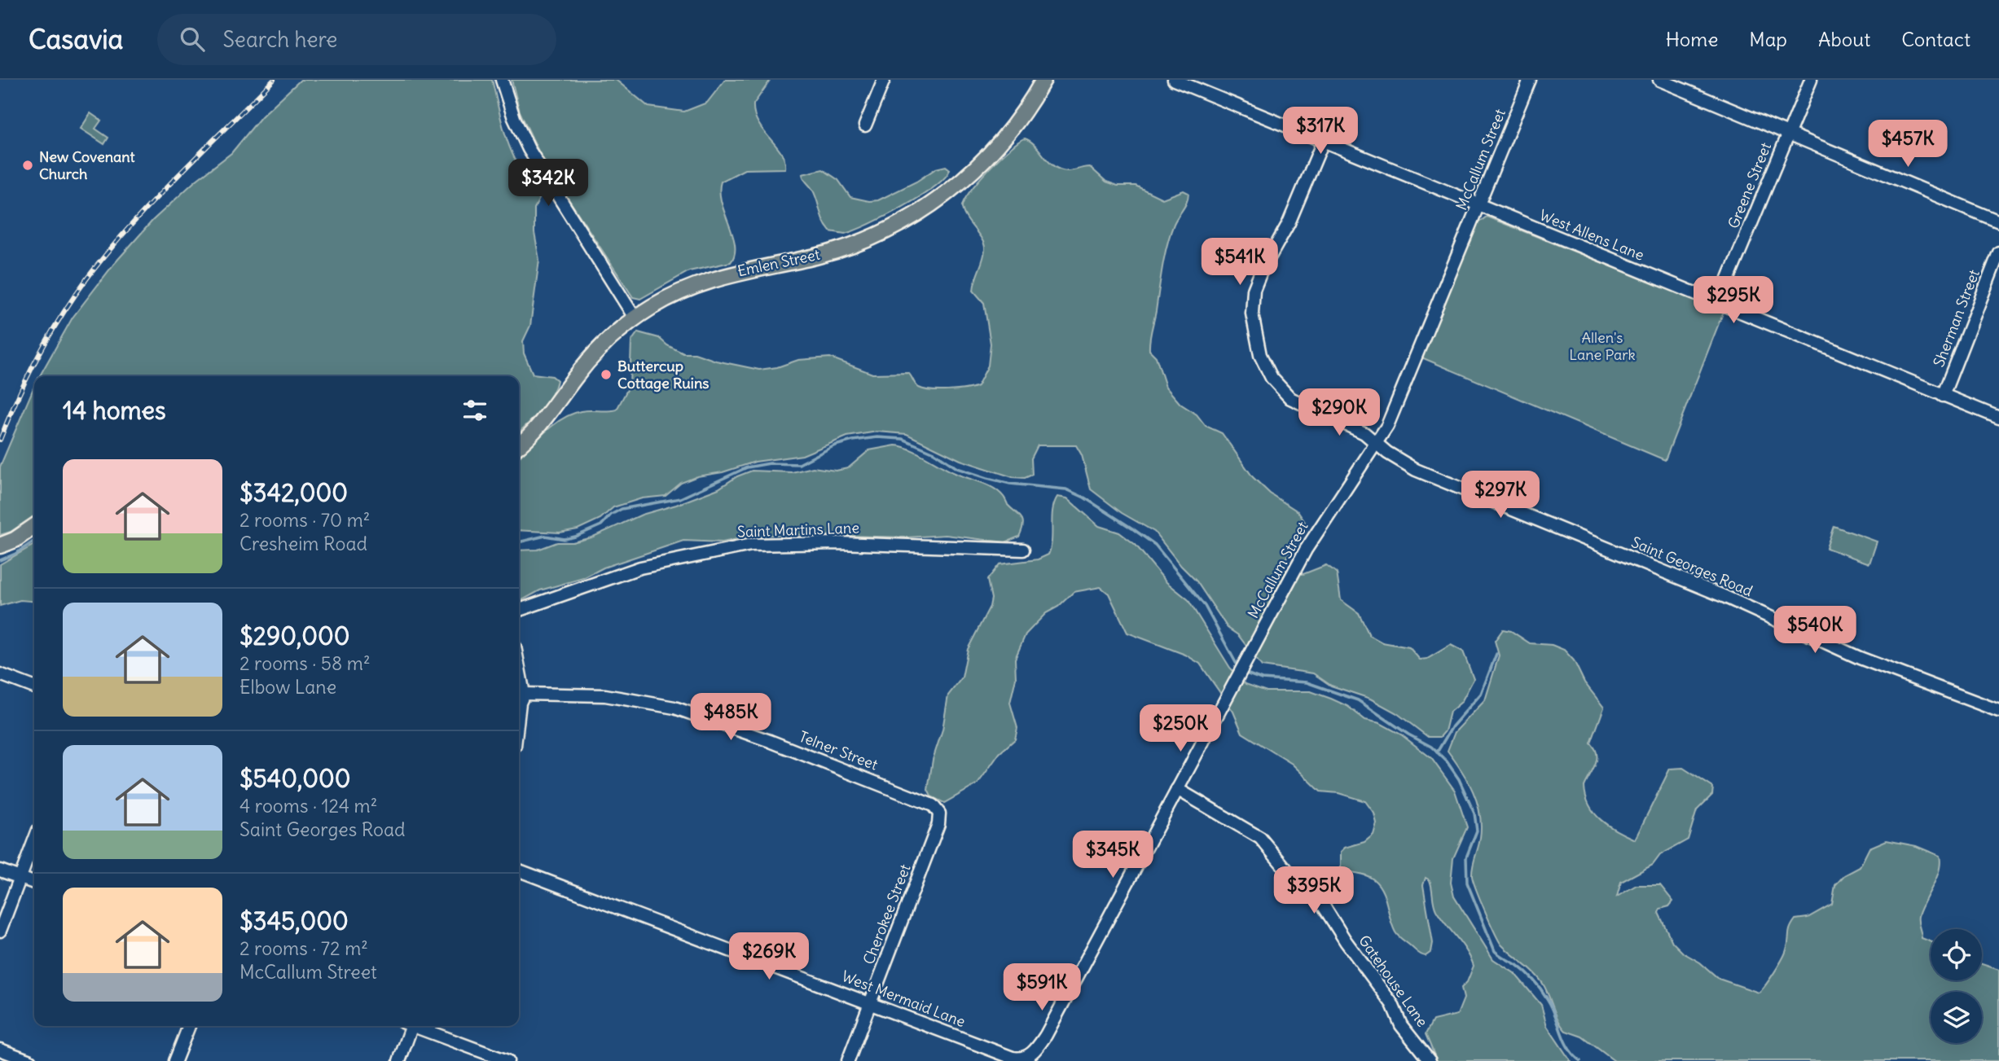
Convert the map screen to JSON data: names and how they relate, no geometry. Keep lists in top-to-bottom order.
{
  "streets": {
    "main road": ["Emlen Street"],
    "street": [
      "McCallum Street",
      "Greene Street",
      "West Allens Lane",
      "Sherman Street",
      "Saint Martins Lane",
      "Saint Georges Road",
      "Telner Street",
      "Cherokee Street",
      "Gatehouse Lane",
      "West Mermaid Lane"
    ]
  },
  "crossings": [
    ["McCallum Street", "West Allens Lane"],
    ["McCallum Street", "Saint Georges Road"],
    ["McCallum Street", "Gatehouse Lane"],
    ["McCallum Street", "West Mermaid Lane"],
    ["Greene Street", "West Allens Lane"],
    ["West Allens Lane", "Sherman Street"],
    ["West Allens Lane", "Saint Georges Road"],
    ["Telner Street", "Cherokee Street"],
    ["Cherokee Street", "West Mermaid Lane"]
  ],
  "parks": ["Allen's Lane Park"],
  "places": ["New Covenant Church", "Buttercup Cottage Ruins"],
  "page": {
    "header": "Casavia",
    "search": "Search here",
    "nav": [
      "Home",
      "Map",
      "About",
      "Contact"
    ],
    "price": [
      "$317K",
      "$457K",
      "$342K",
      "$541K",
      "$295K",
      "$290K",
      "$297K",
      "$540K",
      "$485K",
      "$250K",
      "$345K",
      "$395K",
      "$269K",
      "$591K"
    ],
    "heading": "14 homes",
    "list": [
      {
        "name": "$342,000",
        "note": "2 rooms · 70 m² · Cresheim Road"
      },
      {
        "name": "$290,000",
        "note": "2 rooms · 58 m² · Elbow Lane"
      },
      {
        "name": "$540,000",
        "note": "4 rooms · 124 m² · Saint Georges Road"
      },
      {
        "name": "$345,000",
        "note": "2 rooms · 72 m² · McCallum Street"
      }
    ]
  }
}
